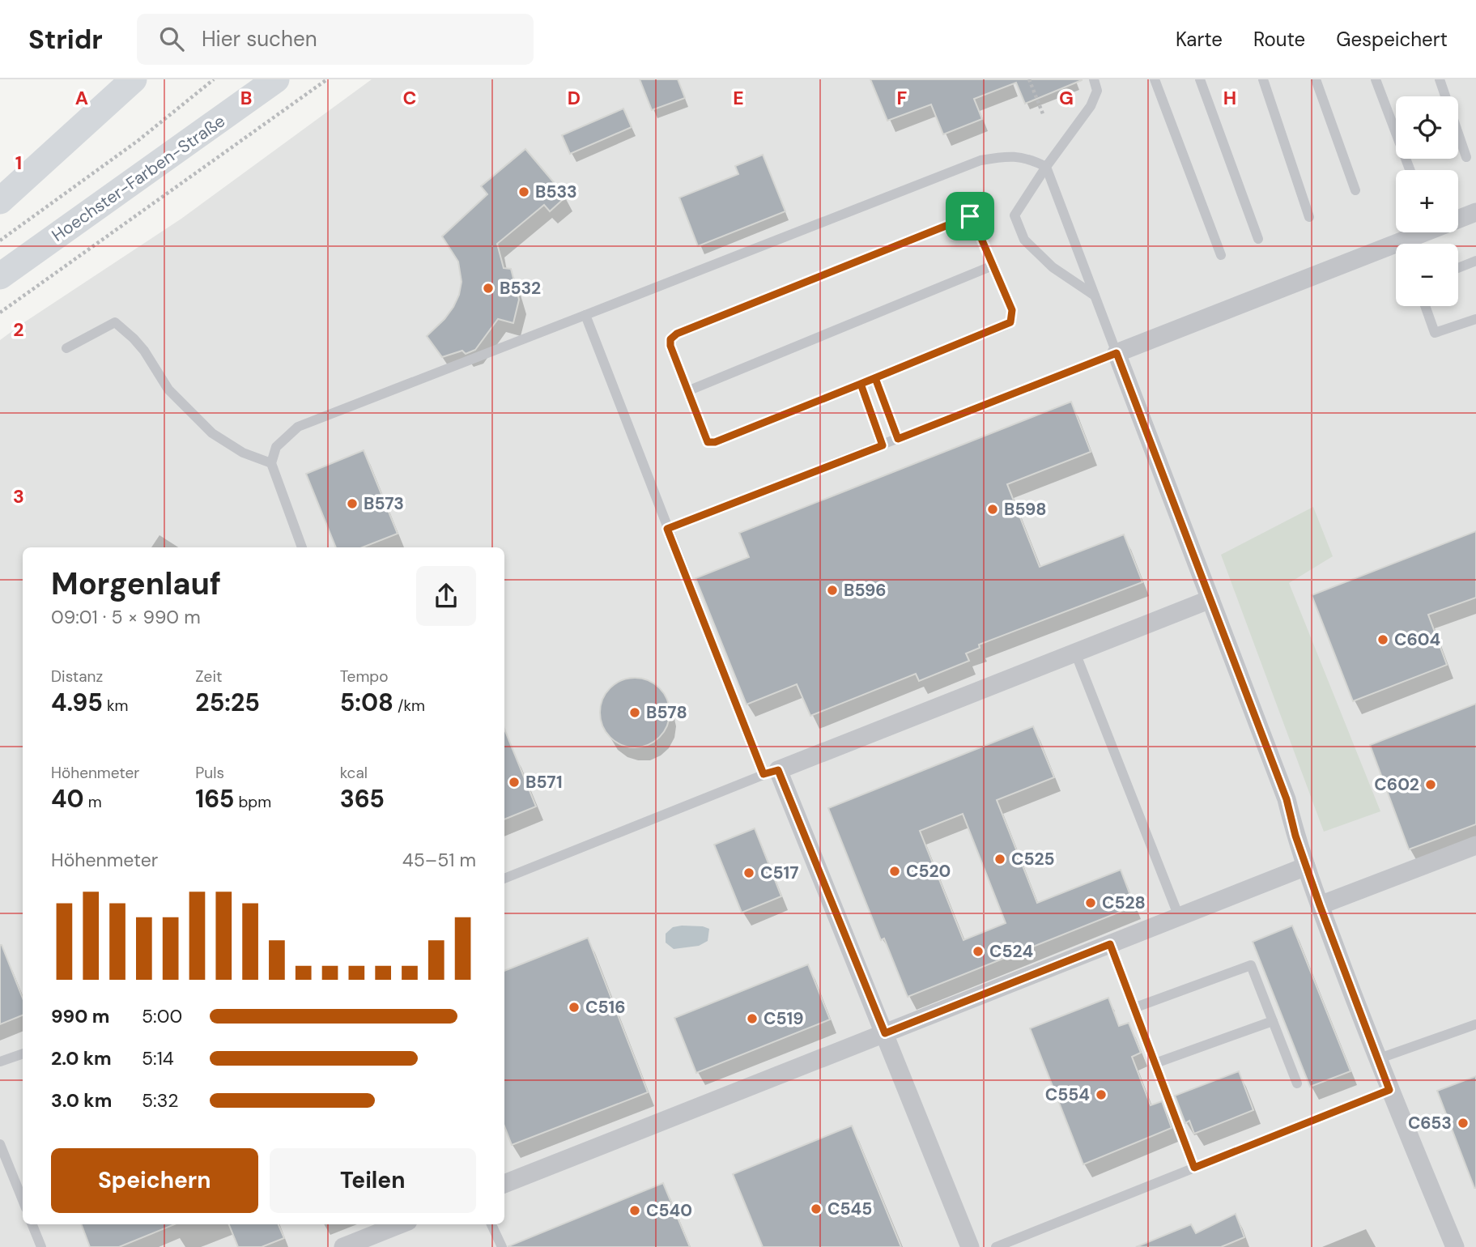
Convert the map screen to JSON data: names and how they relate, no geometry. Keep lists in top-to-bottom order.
{
  "streets": {
    "main road": ["Hoechster-Farben-Straße"]
  },
  "places": [
    "B533",
    "B532",
    "B573",
    "B598",
    "B596",
    "C604",
    "B578",
    "B571",
    "C602",
    "C525",
    "C520",
    "C517",
    "C528",
    "C524",
    "C516",
    "C519",
    "C554",
    "C653",
    "C545",
    "C540"
  ],
  "page": {
    "header": "Stridr",
    "search": "Hier suchen",
    "nav": ["Karte", "Route", "Gespeichert"],
    "map_buttons": ["+", "−"],
    "heading": ["Morgenlauf", "09:01 · 5 × 990 m"],
    "stats": [
      ["Distanz", "4.95 km"],
      ["Zeit", "25:25"],
      ["Tempo", "5:08 /km"],
      ["Höhenmeter", "40 m"],
      ["Puls", "165 bpm"],
      ["kcal", "365"]
    ],
    "chart": ["Höhenmeter", "45–51 m"],
    "list": [
      {
        "name": "990 m",
        "note": "5:00"
      },
      {
        "name": "2.0 km",
        "note": "5:14"
      },
      {
        "name": "3.0 km",
        "note": "5:32"
      }
    ],
    "buttons": ["Speichern", "Teilen"]
  },
  "grid": {
    "columns": [
      "A",
      "B",
      "C",
      "D",
      "E",
      "F",
      "G",
      "H"
    ],
    "rows": ["1", "2", "3"]
  }
}
